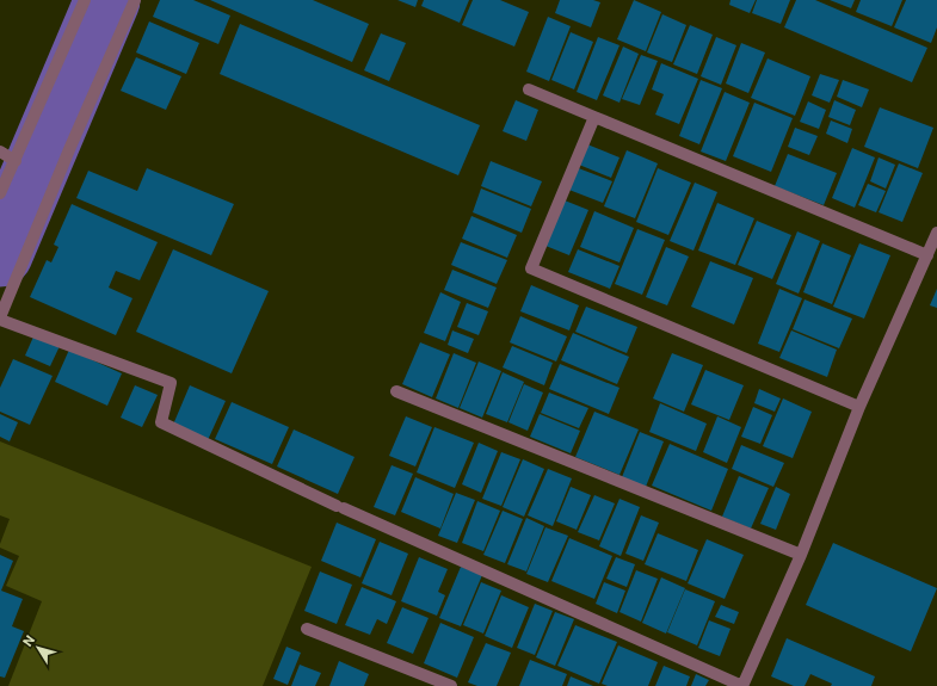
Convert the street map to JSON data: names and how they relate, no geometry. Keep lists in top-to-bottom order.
{
  "north": "top left"
}
